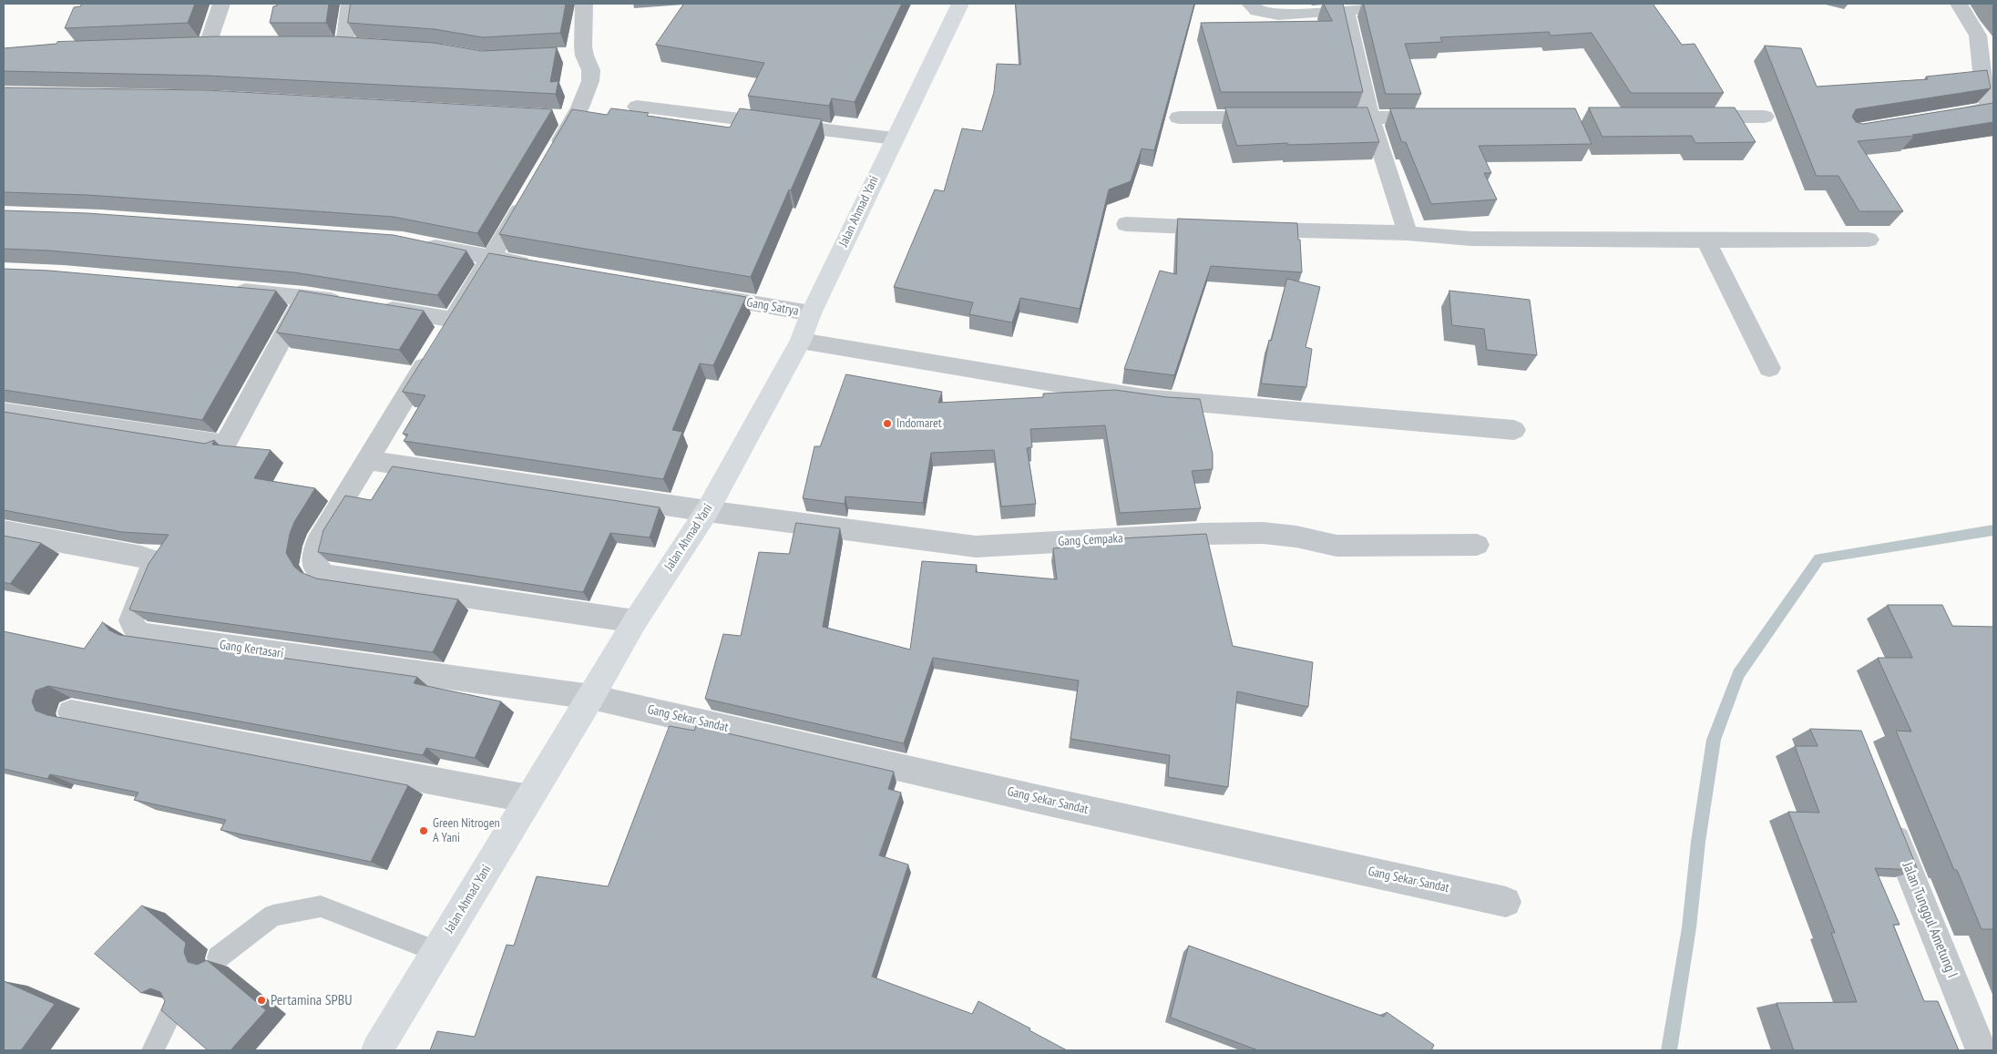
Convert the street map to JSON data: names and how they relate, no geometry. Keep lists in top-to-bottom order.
{
  "streets": {
    "main road": ["Jalan Ahmad Yani"],
    "street": [
      "Gang Satrya",
      "Gang Cempaka",
      "Gang Kertasari",
      "Gang Sekar Sandat",
      "Jalan Tunggul Ametung I"
    ]
  },
  "crossings": [
    ["Jalan Ahmad Yani", "Gang Satrya"],
    ["Jalan Ahmad Yani", "Gang Cempaka"],
    ["Jalan Ahmad Yani", "Gang Kertasari"],
    ["Jalan Ahmad Yani", "Gang Sekar Sandat"],
    ["Gang Kertasari", "Gang Sekar Sandat"]
  ],
  "places": ["Indomaret", "Green Nitrogen A Yani", "Pertamina SPBU"]
}
